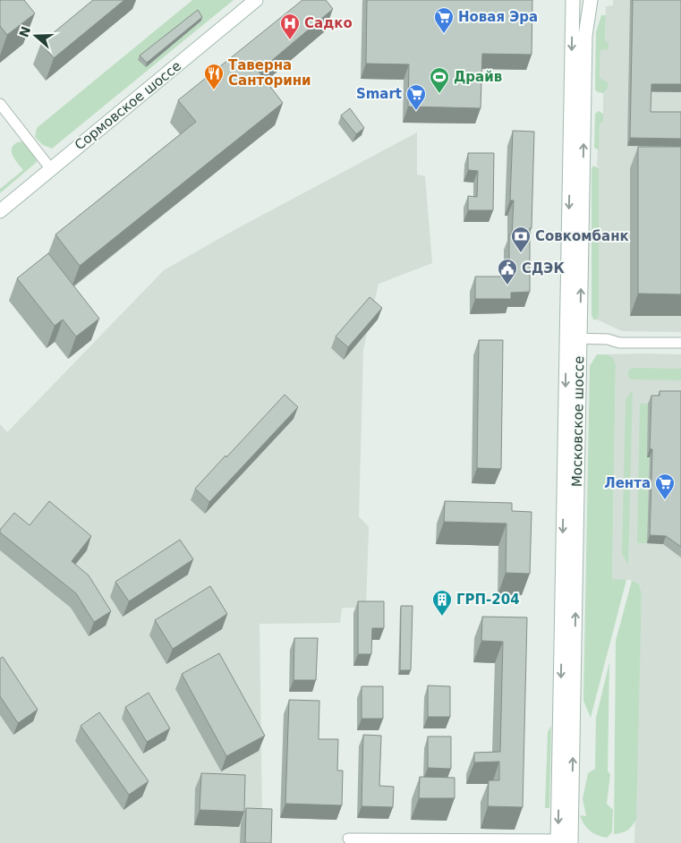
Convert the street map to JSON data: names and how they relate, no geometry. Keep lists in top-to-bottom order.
{
  "streets": {
    "main road": ["Сормовское шоссе", "Московское шоссе"]
  },
  "places": {
    "supermarket": ["Новая Эра", "Smart", "Лента"],
    "hospital": ["Садко"],
    "restaurant": ["Таверна Санторини"],
    "sports": ["Драйв"],
    "bank": ["Совкомбанк"],
    "public building": ["СДЭК"],
    "building": ["ГРП-204"]
  },
  "north": "left"
}
